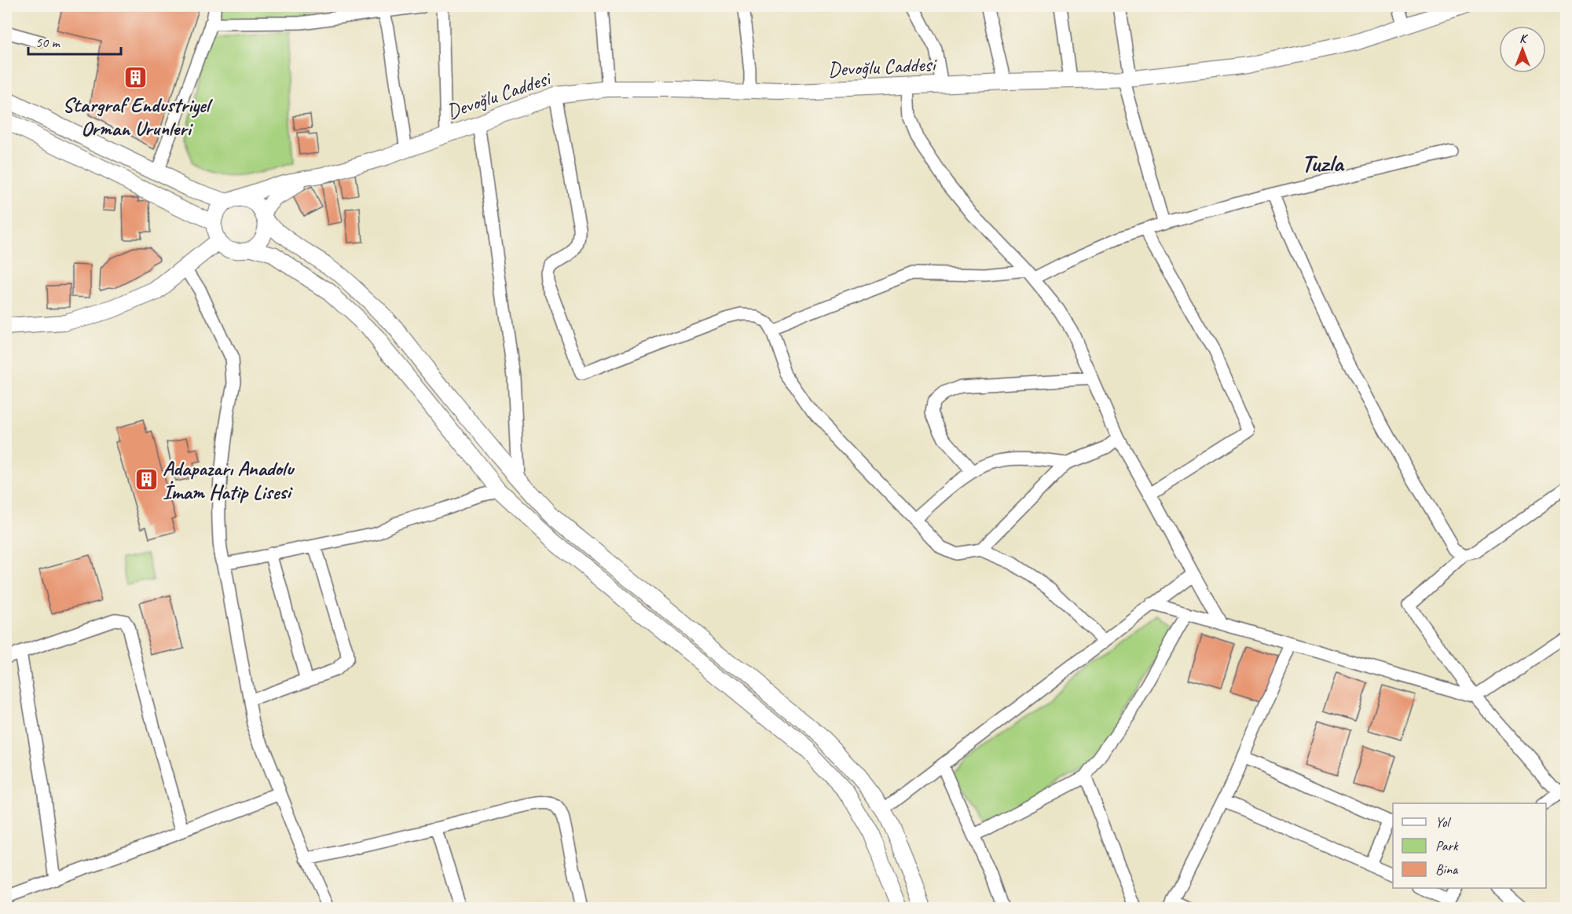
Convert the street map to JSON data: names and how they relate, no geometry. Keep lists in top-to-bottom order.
{
  "streets": {
    "street": ["Devoğlu Caddesi"]
  },
  "districts": ["Tuzla"],
  "places": {
    "building": ["Stargraf Endustriyel Orman Urunleri", "Adapazarı Anadolu İmam Hatip Lisesi"]
  },
  "legend": ["Yol", "Park", "Bina"],
  "scale_bar": "50 m",
  "north": "top"
}
